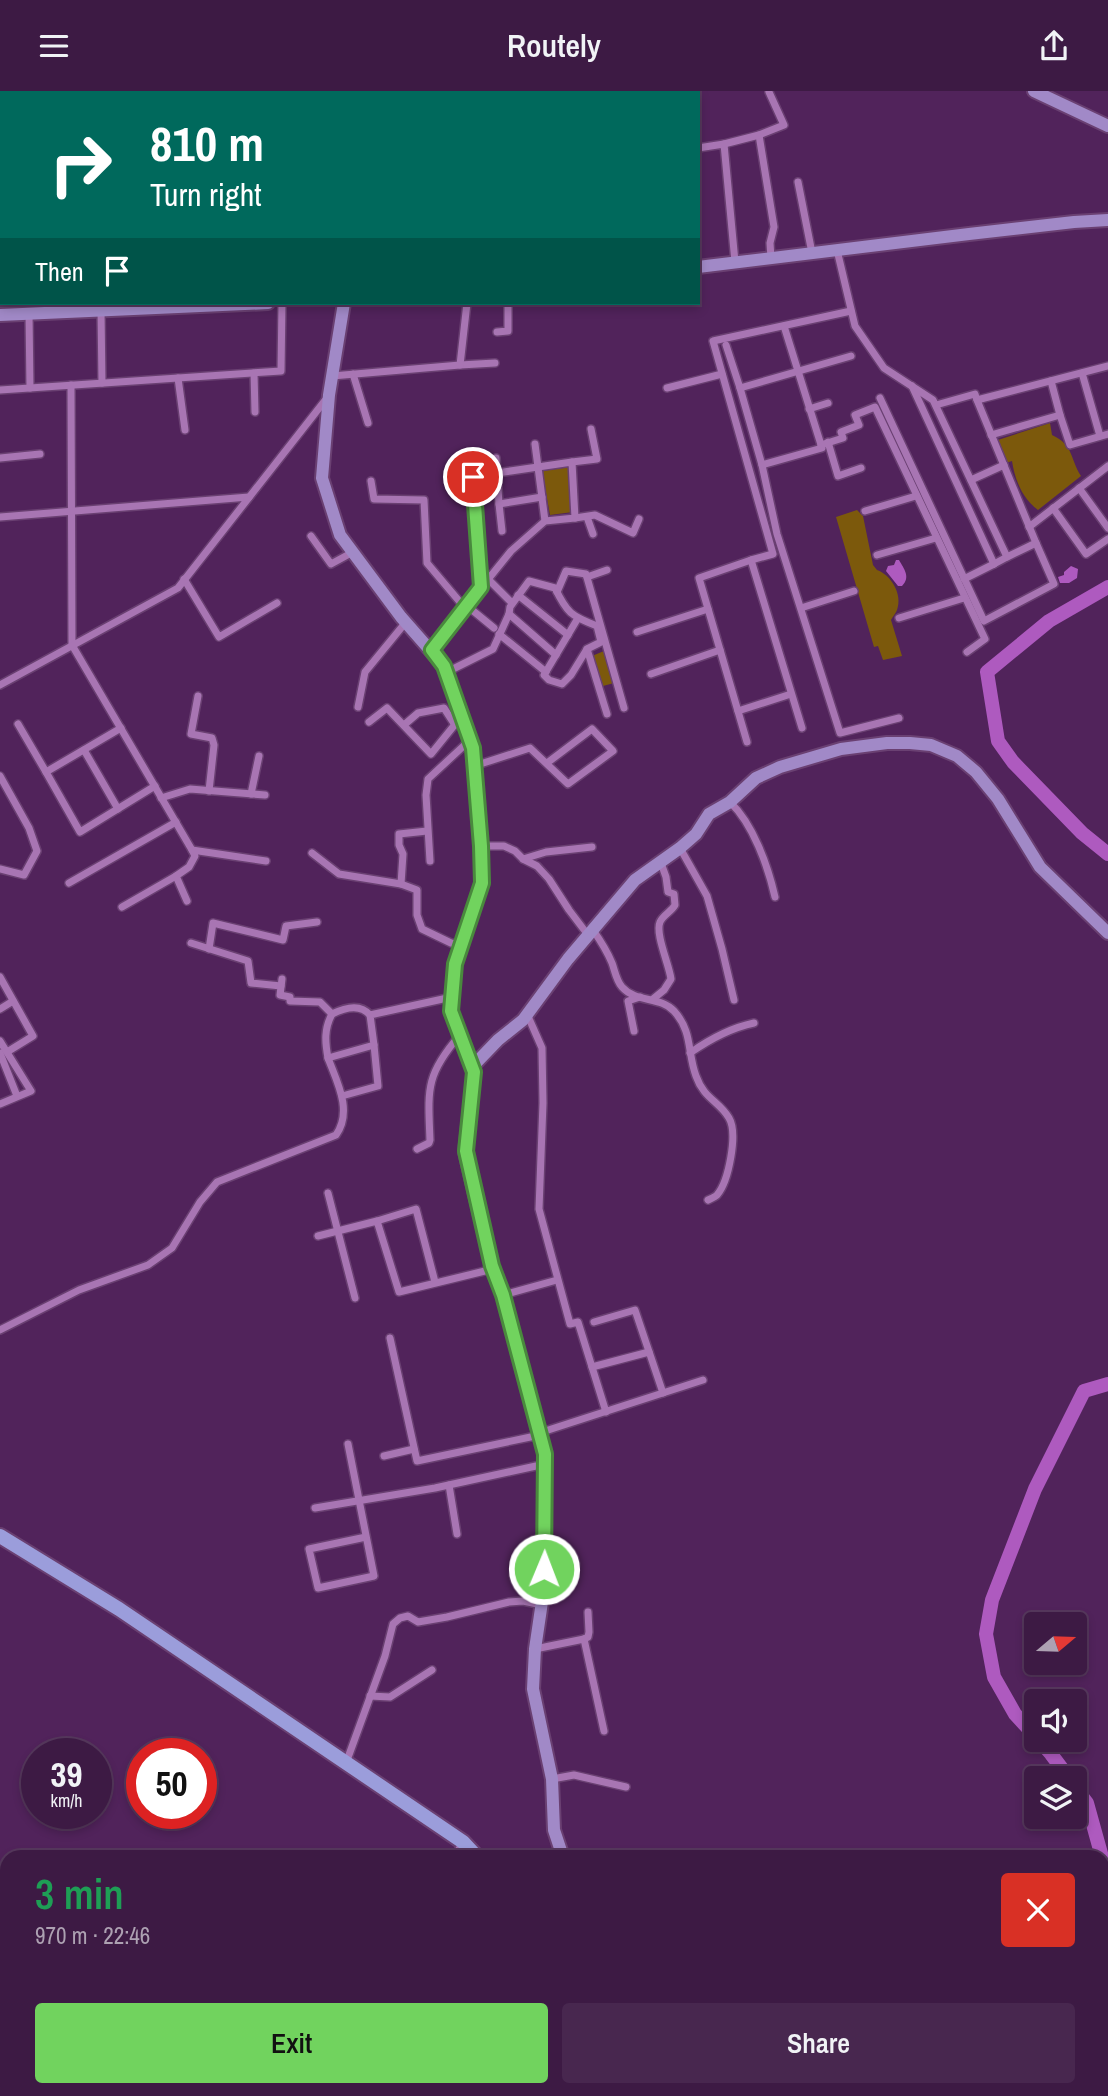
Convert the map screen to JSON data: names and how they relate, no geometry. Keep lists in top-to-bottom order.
{
  "north": "right",
  "page": {
    "header": "Routely",
    "turn": ["810 m", "Turn right"],
    "then": "Then",
    "speed": "39 km/h",
    "limit": "50",
    "heading": ["3 min", "970 m · 22:46"],
    "buttons": ["Exit", "Share"]
  }
}
